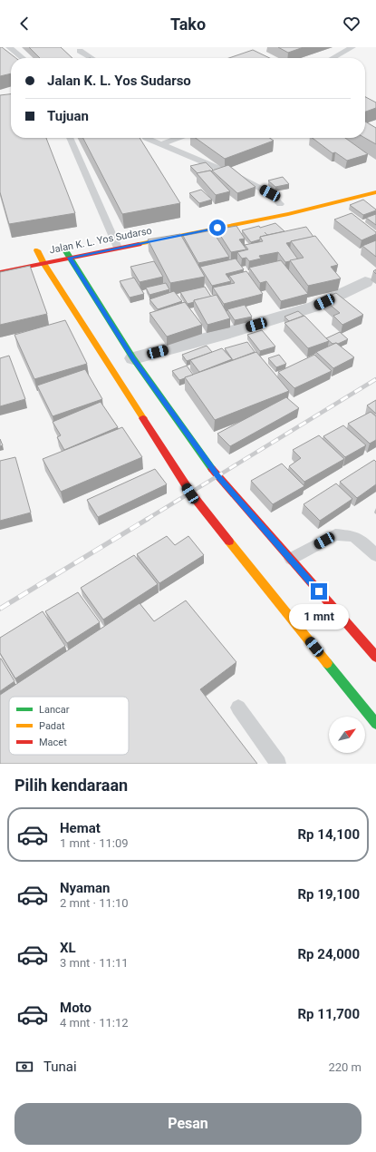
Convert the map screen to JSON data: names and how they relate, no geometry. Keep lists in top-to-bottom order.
{
  "streets": {
    "main road": ["Jalan K. L. Yos Sudarso"]
  },
  "legend": ["Lancar", "Padat", "Macet"],
  "north": "top right",
  "page": {
    "header": "Tako",
    "banner": ["Jalan K. L. Yos Sudarso", "Tujuan"],
    "bubble": "1 mnt",
    "heading": "Pilih kendaraan",
    "list": [
      {
        "name": "Hemat",
        "note": "1 mnt · 11:09",
        "value": "Rp 14,100"
      },
      {
        "name": "Nyaman",
        "note": "2 mnt · 11:10",
        "value": "Rp 19,100"
      },
      {
        "name": "XL",
        "note": "3 mnt · 11:11",
        "value": "Rp 24,000"
      },
      {
        "name": "Moto",
        "note": "4 mnt · 11:12",
        "value": "Rp 11,700"
      }
    ],
    "pay": ["Tunai", "220 m"],
    "buttons": "Pesan"
  }
}
